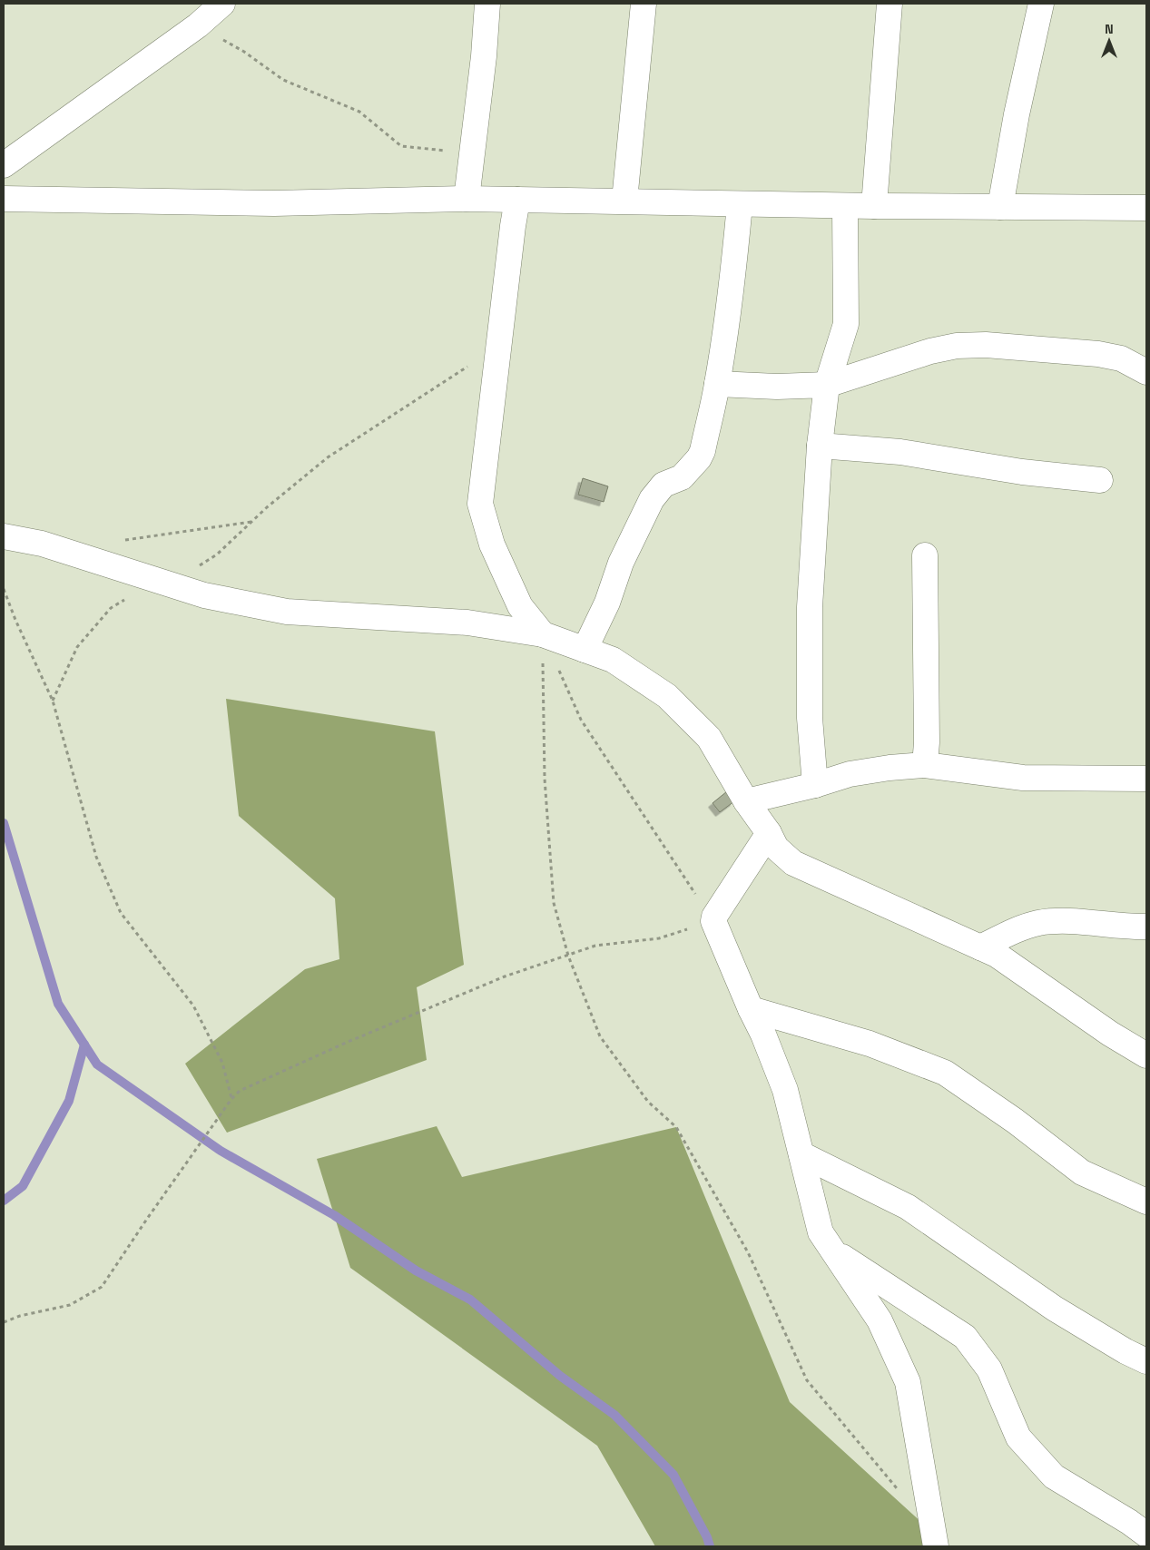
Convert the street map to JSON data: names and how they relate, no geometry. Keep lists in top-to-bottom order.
{
  "north": "top"
}
